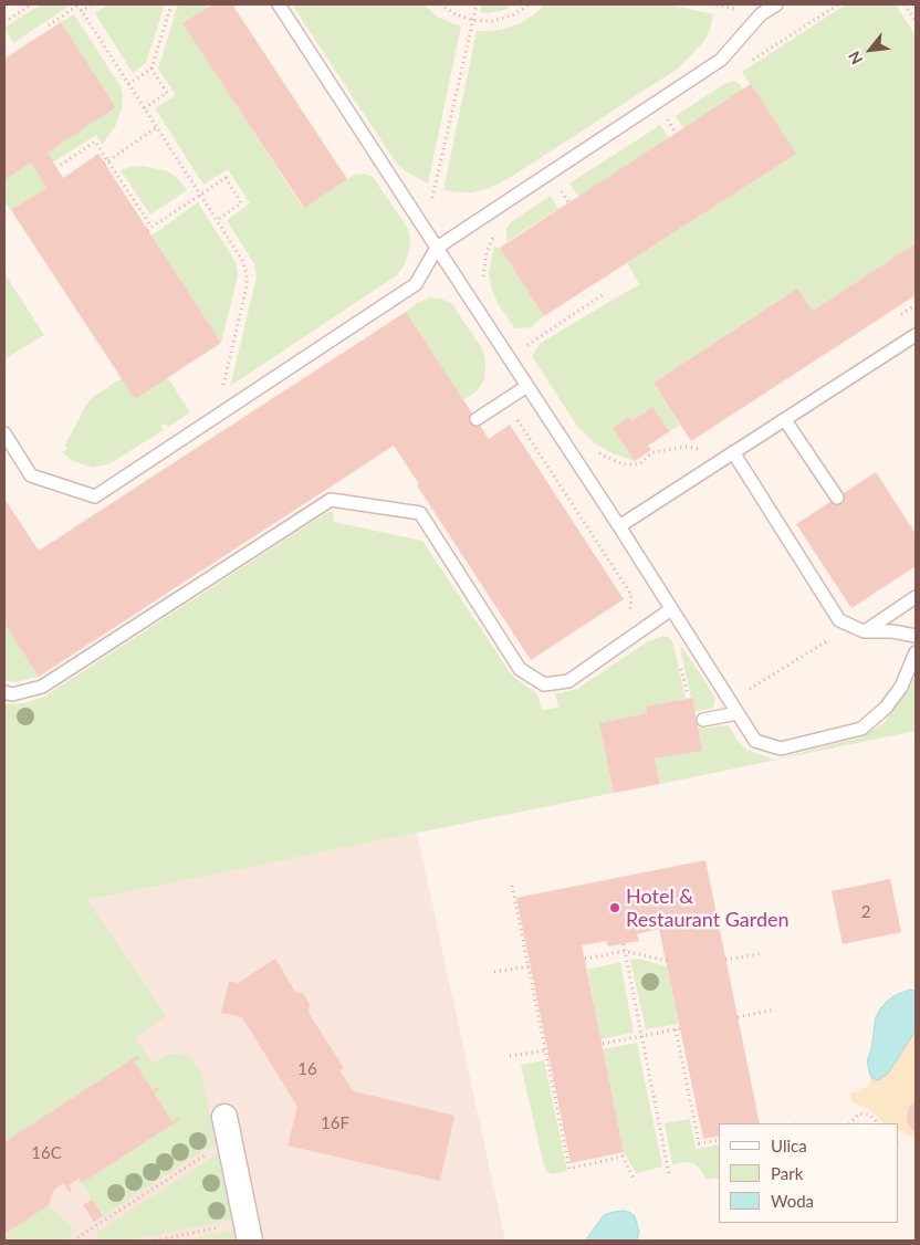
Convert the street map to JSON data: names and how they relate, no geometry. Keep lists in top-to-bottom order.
{
  "places": ["Hotel & Restaurant Garden"],
  "house_numbers": [
    "2",
    "16",
    "16F",
    "16C"
  ],
  "legend": ["Ulica", "Park", "Woda"],
  "north": "bottom left"
}
